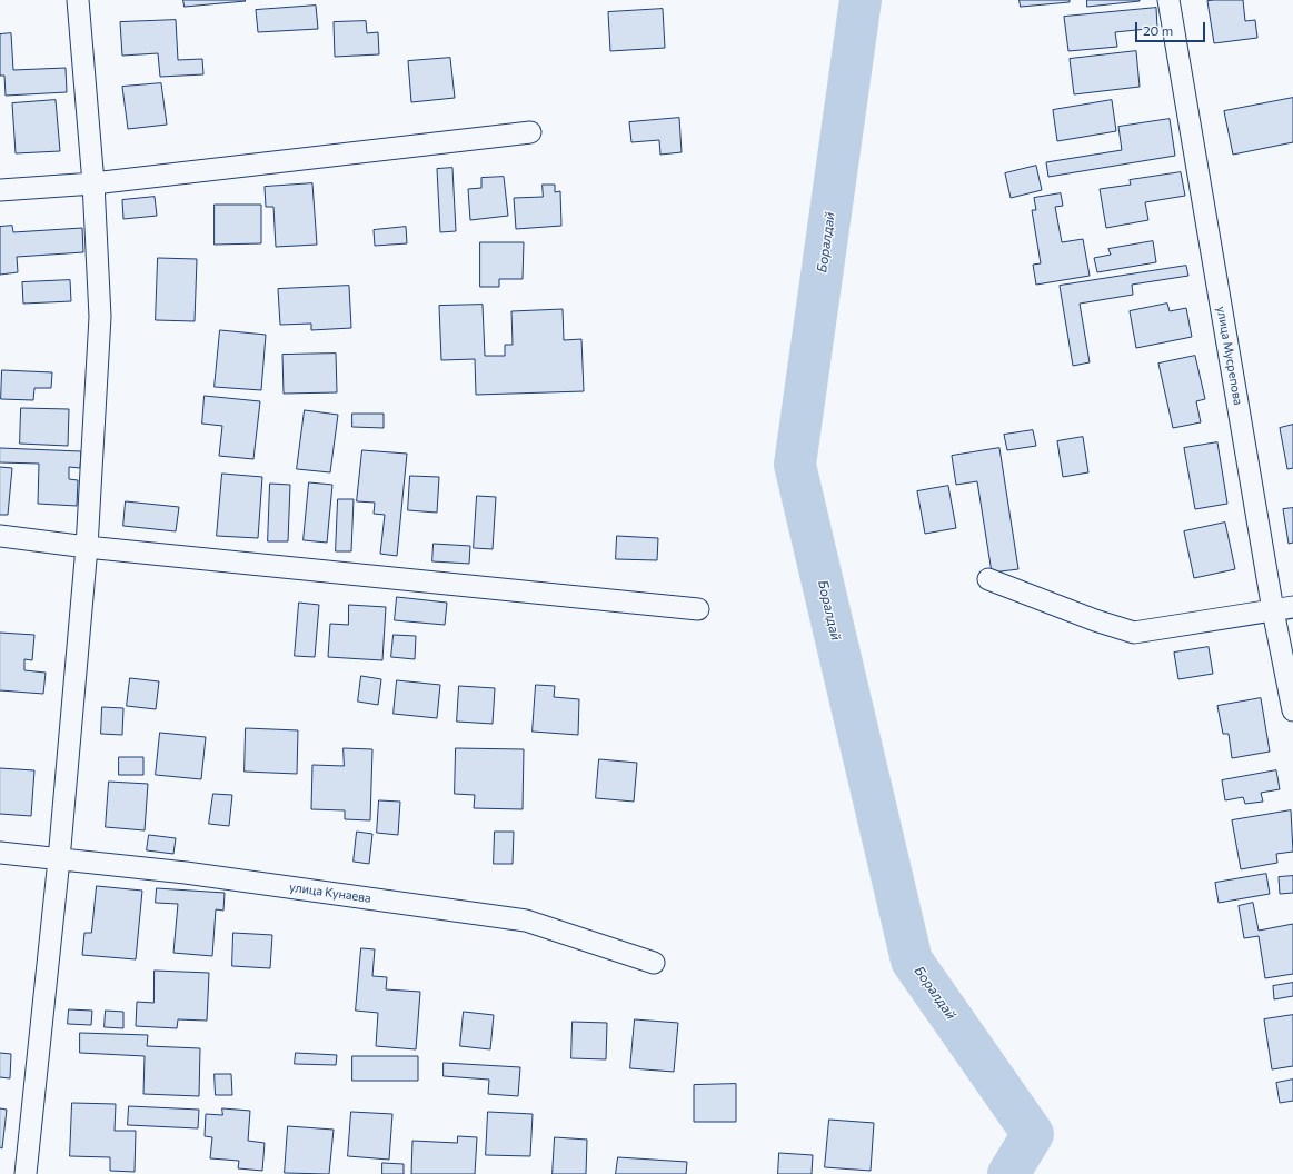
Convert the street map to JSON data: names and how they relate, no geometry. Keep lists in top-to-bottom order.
{
  "streets": {
    "street": ["улица Мусрепова", "улица Кунаева"]
  },
  "water": ["Боралдай"],
  "scale_bar": "20 m"
}
